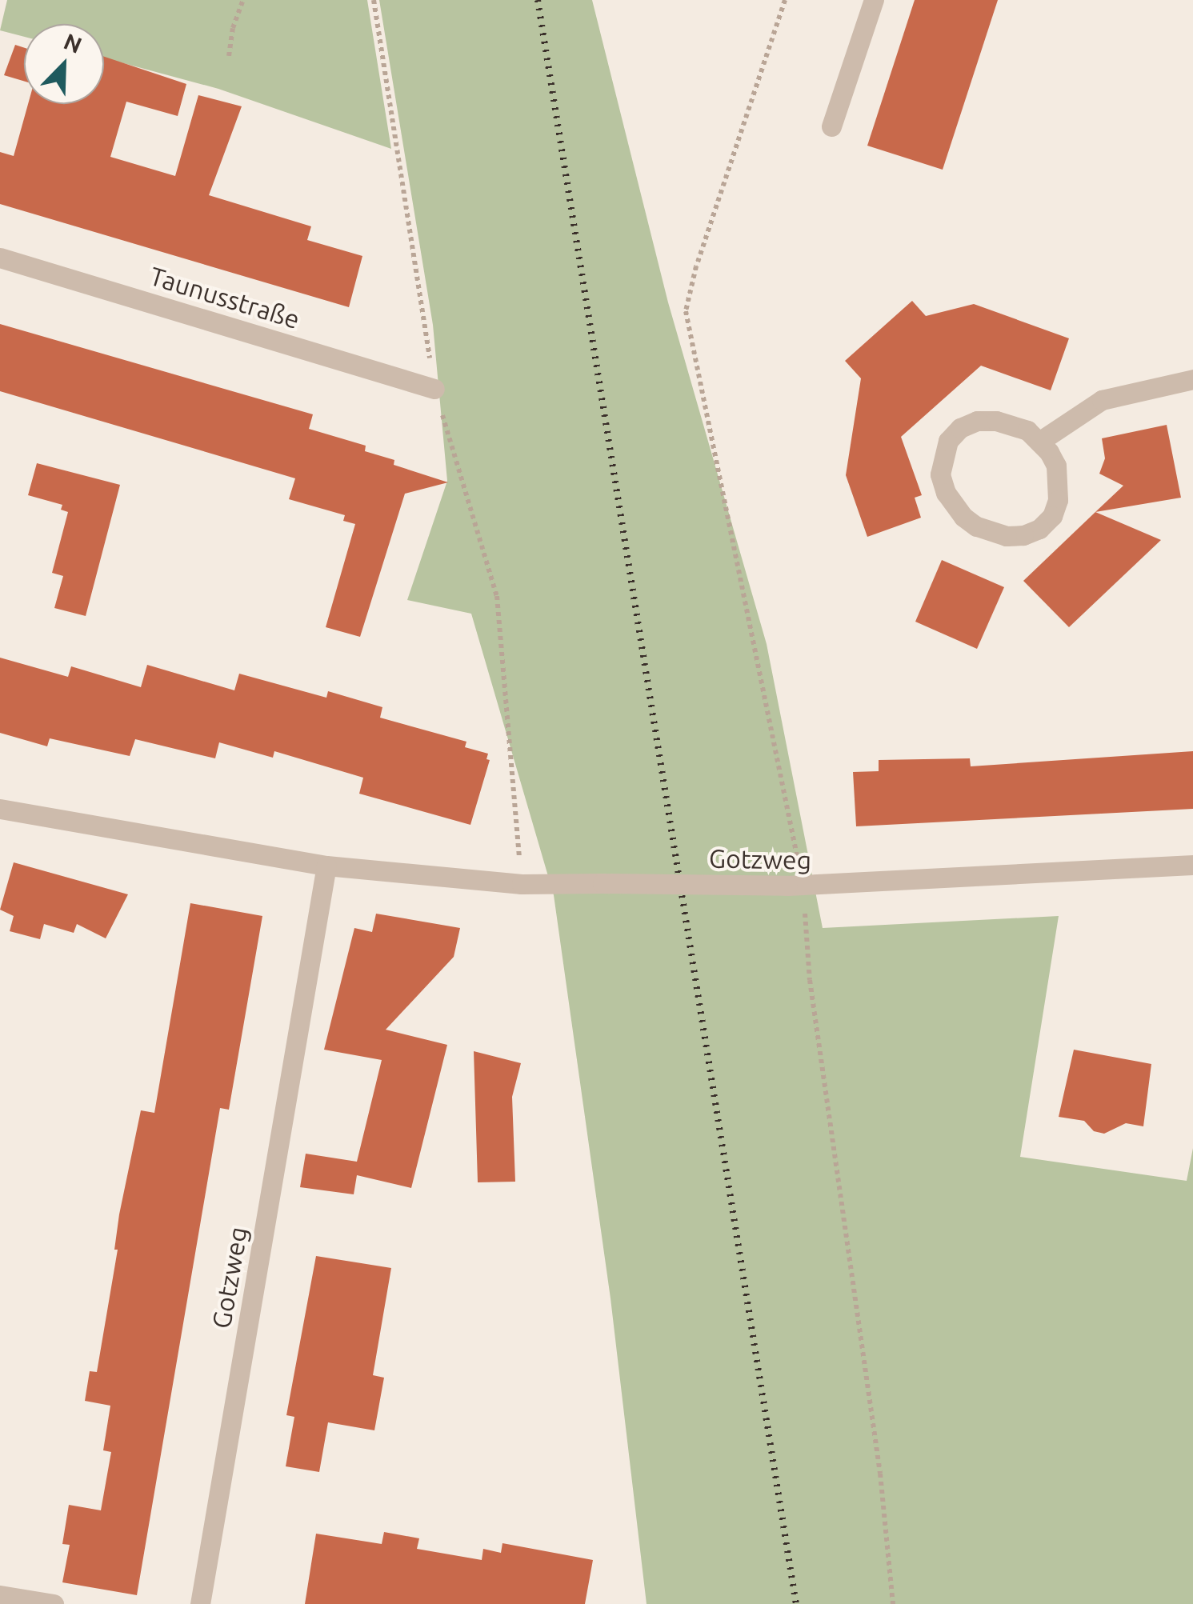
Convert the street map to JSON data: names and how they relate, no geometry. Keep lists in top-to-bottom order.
{
  "streets": {
    "street": ["Taunusstraße", "Gotzweg"]
  },
  "north": "top right"
}
